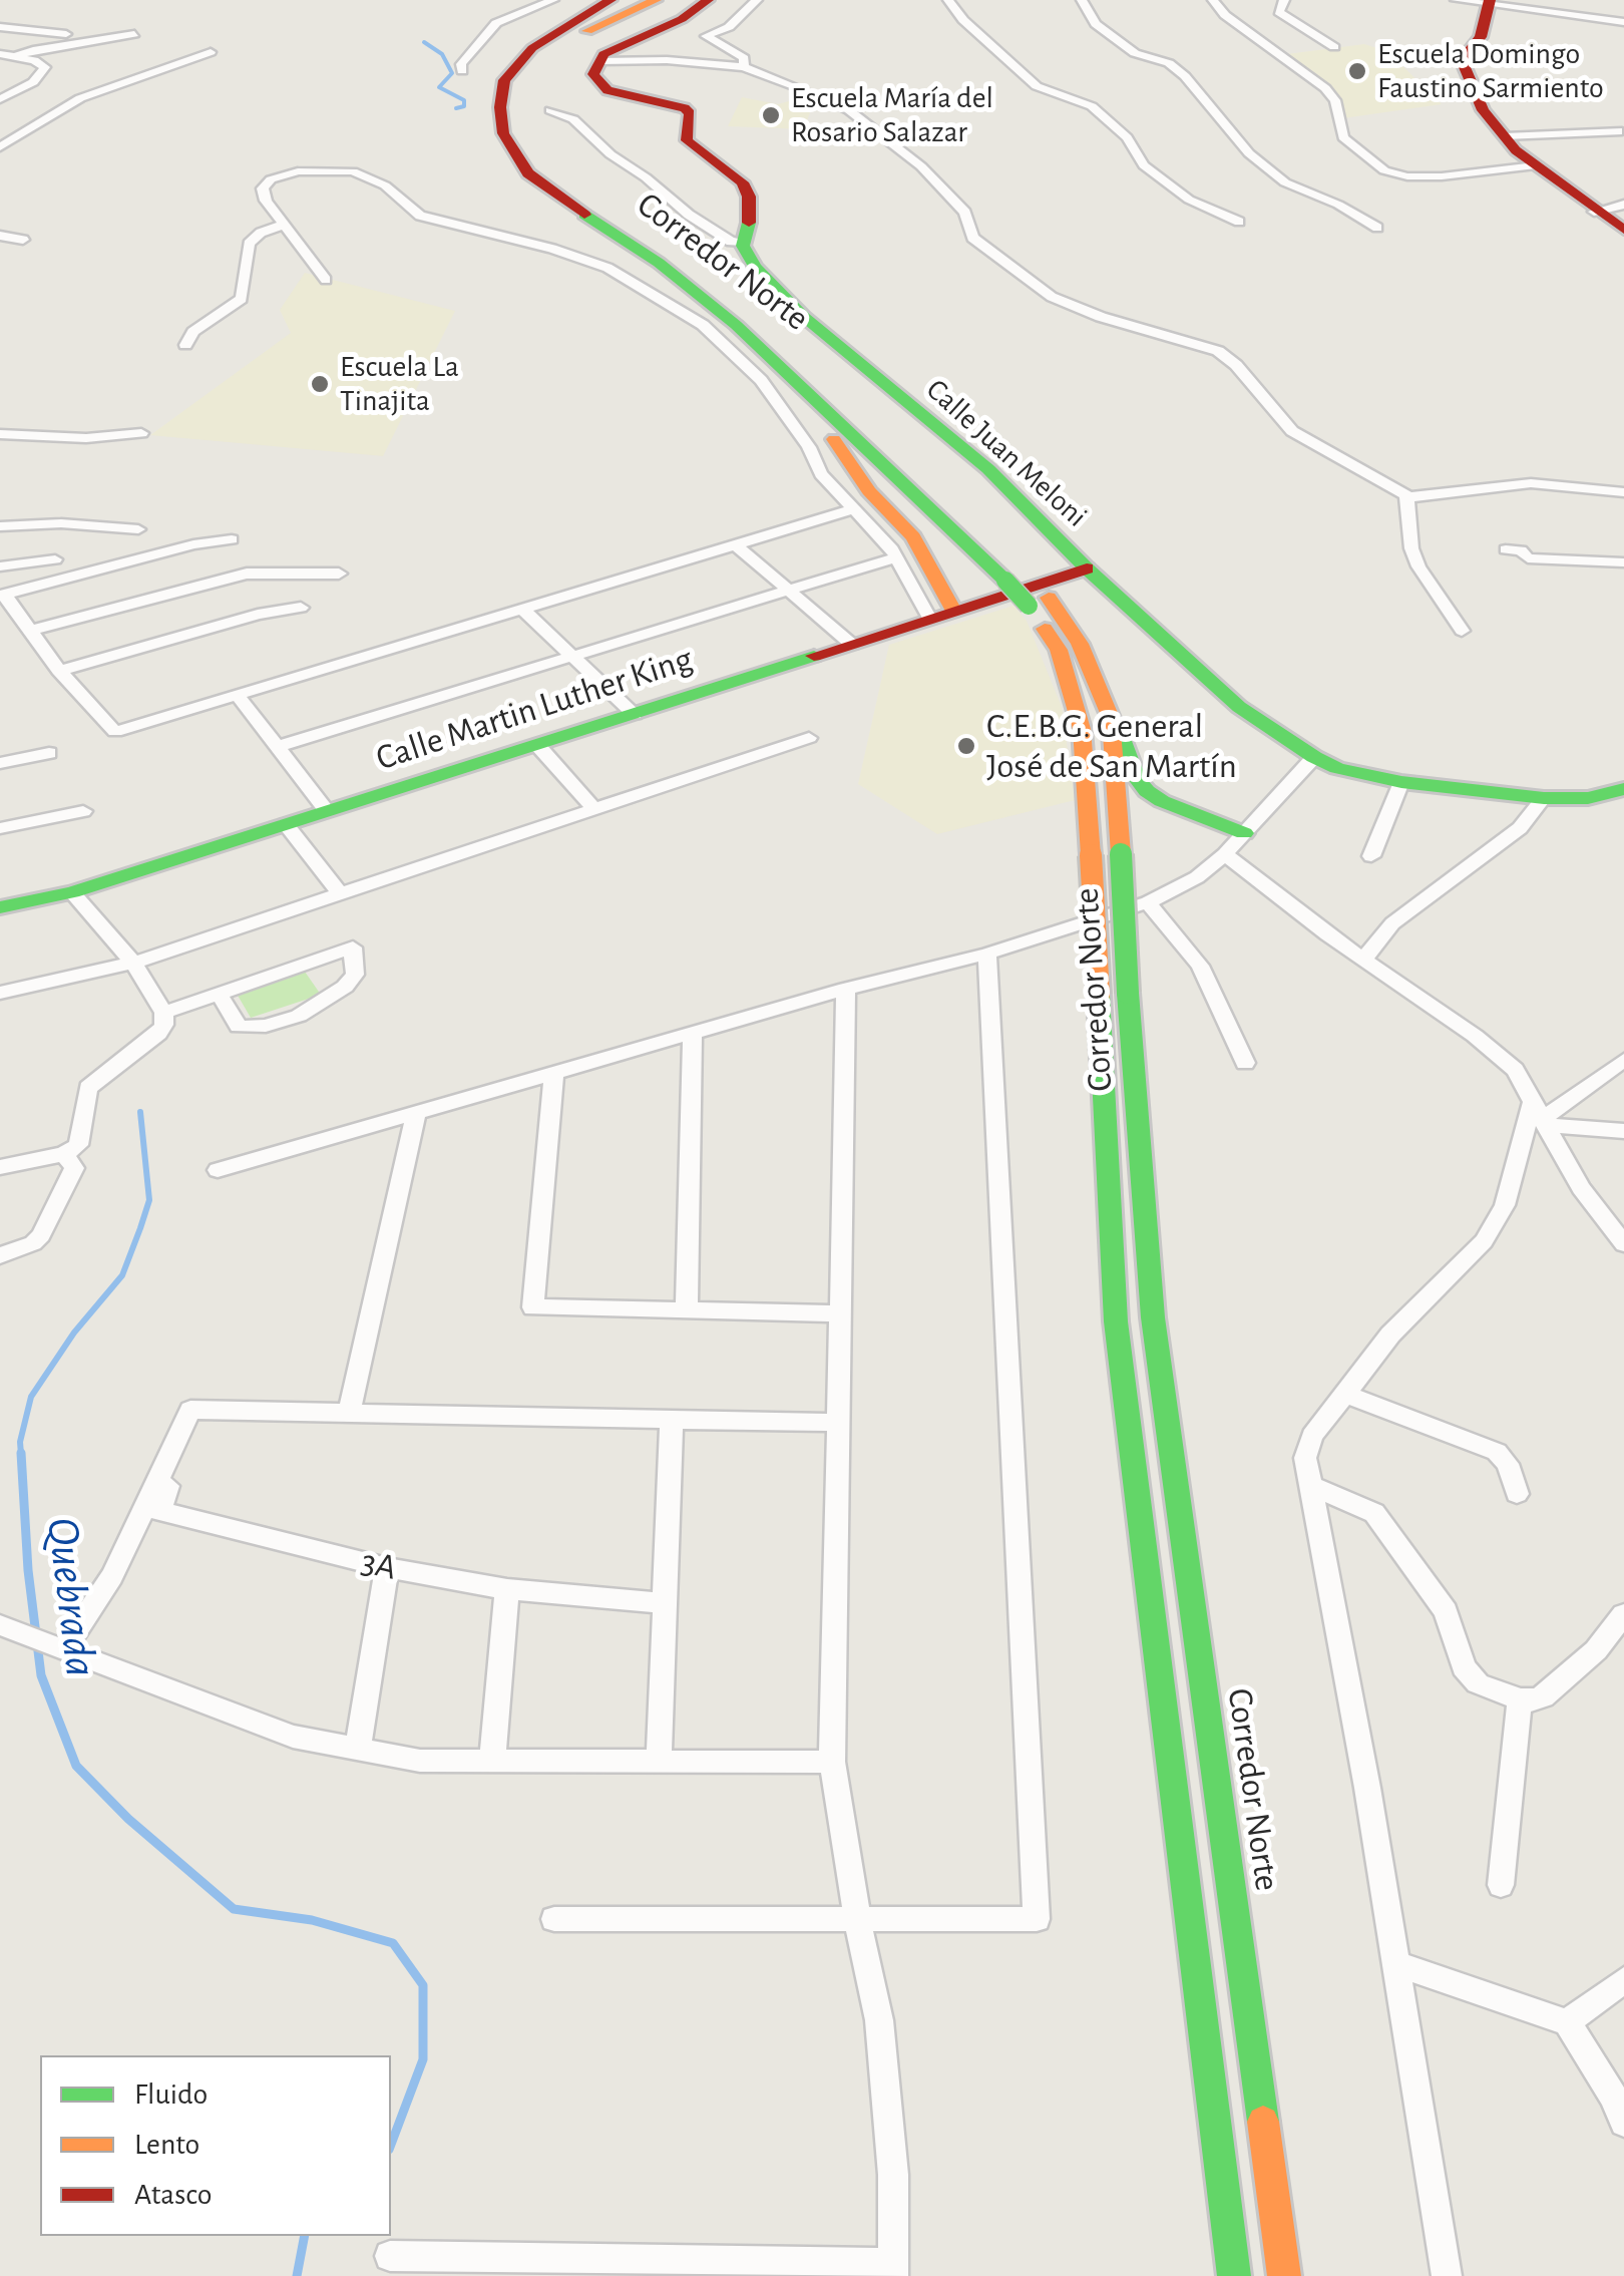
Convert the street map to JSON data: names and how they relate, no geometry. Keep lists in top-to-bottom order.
{
  "streets": {
    "main road": ["Corredor Norte", "Calle Juan Meloni", "Calle Martin Luther King"],
    "street": ["3A"]
  },
  "crossings": [
    ["Calle Juan Meloni", "Calle Martin Luther King"]
  ],
  "water": ["Quebrada"],
  "places": [
    "Escuela Domingo Faustino Sarmiento",
    "Escuela María del Rosario Salazar",
    "Escuela La Tinajita",
    "C.E.B.G. General José de San Martín"
  ],
  "legend": ["Fluido", "Lento", "Atasco"]
}
